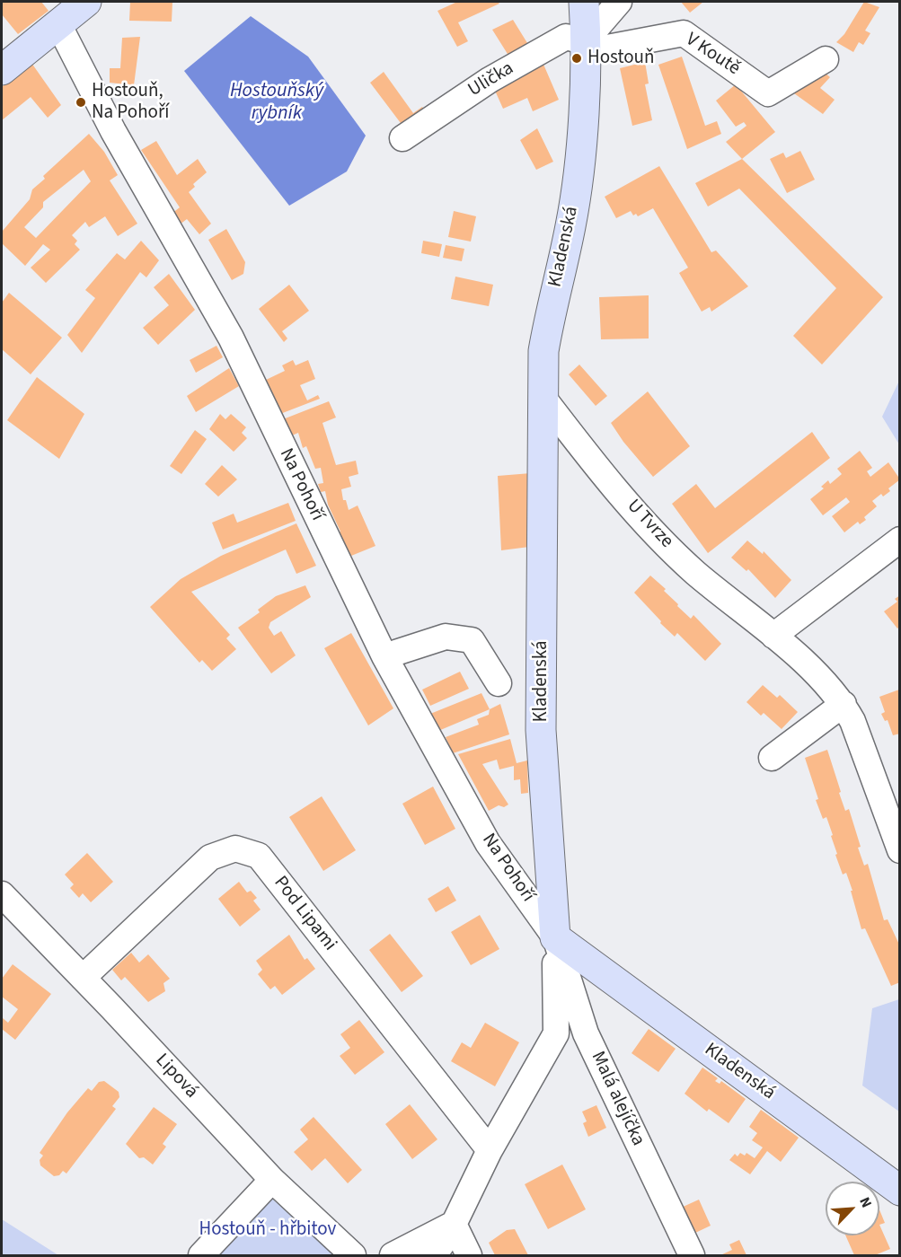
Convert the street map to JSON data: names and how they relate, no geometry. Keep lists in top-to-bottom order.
{
  "streets": {
    "street": [
      "V Koutě",
      "Ulička",
      "Kladenská",
      "Na Pohoří",
      "U Tvrze",
      "Pod Lipami",
      "Lipová",
      "Malá alejíčka"
    ]
  },
  "crossings": [
    ["V Koutě", "Ulička"],
    ["V Koutě", "Kladenská"],
    ["Ulička", "Kladenská"],
    ["Kladenská", "Na Pohoří"],
    ["Kladenská", "U Tvrze"],
    ["Kladenská", "Malá alejíčka"],
    ["Na Pohoří", "Malá alejíčka"],
    ["Pod Lipami", "Lipová"]
  ],
  "water": ["Hostouňský rybník"],
  "parks": ["Hostouň - hřbitov"],
  "places": ["Hostouň", "Hostouň, Na Pohoří"],
  "north": "top right"
}
